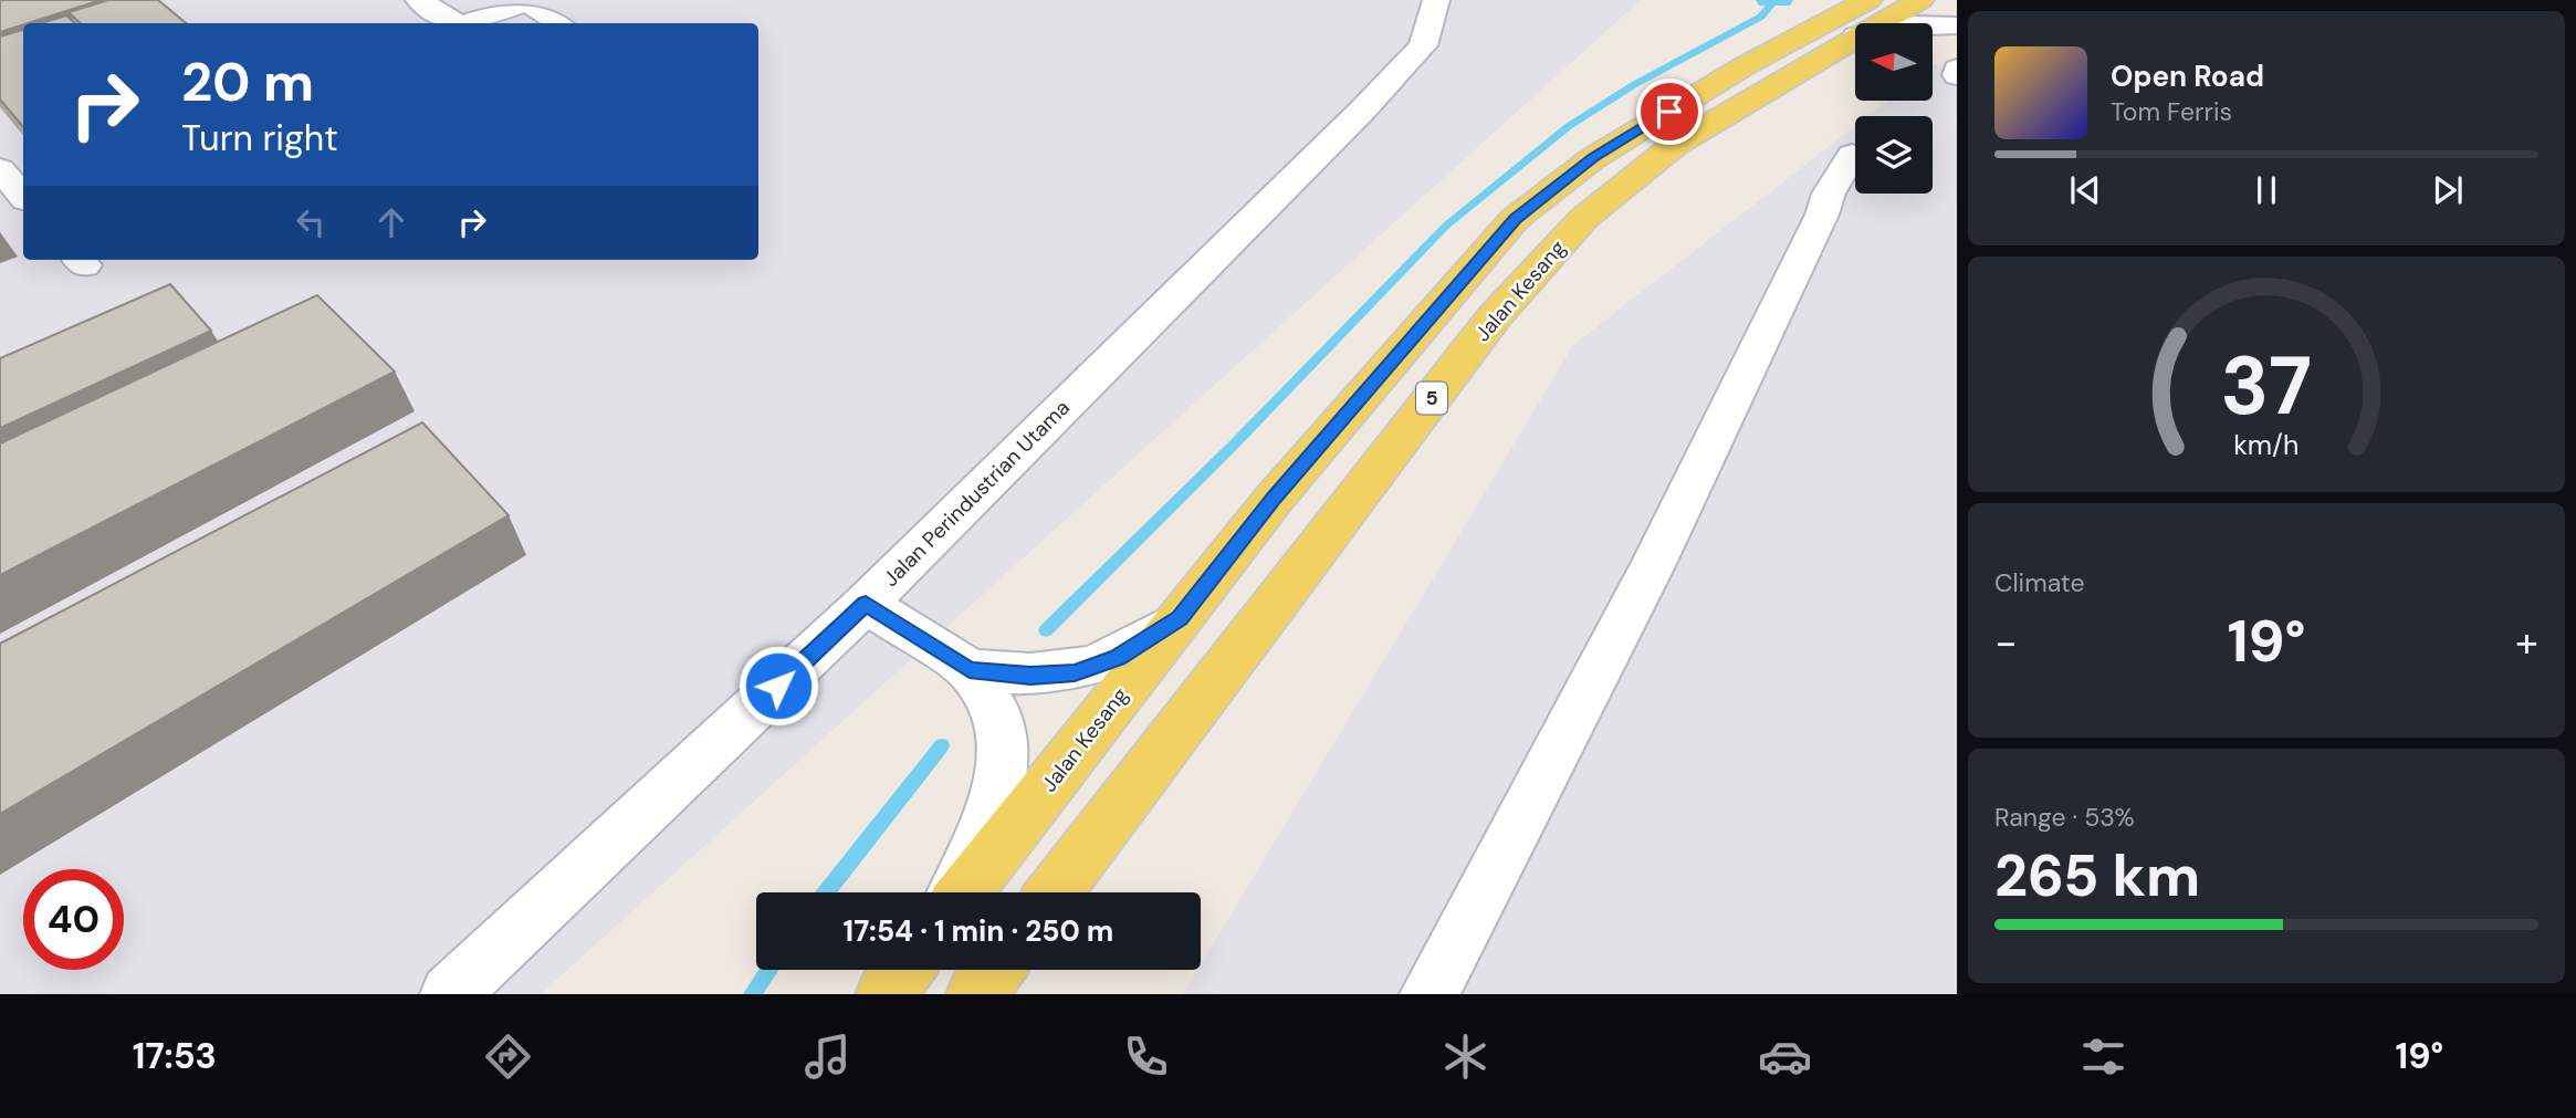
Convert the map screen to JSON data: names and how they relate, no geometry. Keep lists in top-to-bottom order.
{
  "streets": {
    "main road": ["Jalan Kesang", "5"],
    "street": ["Jalan Perindustrian Utama"]
  },
  "north": "left",
  "page": {
    "turn": ["20 m", "Turn right"],
    "song": ["Open Road", "Tom Ferris"],
    "tile": [
      "Climate",
      ["Range · 53%", "265 km"]
    ],
    "heat": ["−", "19°", "+"],
    "limit": "40",
    "trip": "17:54 · 1 min · 250 m",
    "tabs": ["17:53", "19°"],
    "gauge": ["37", "km/h"]
  }
}
